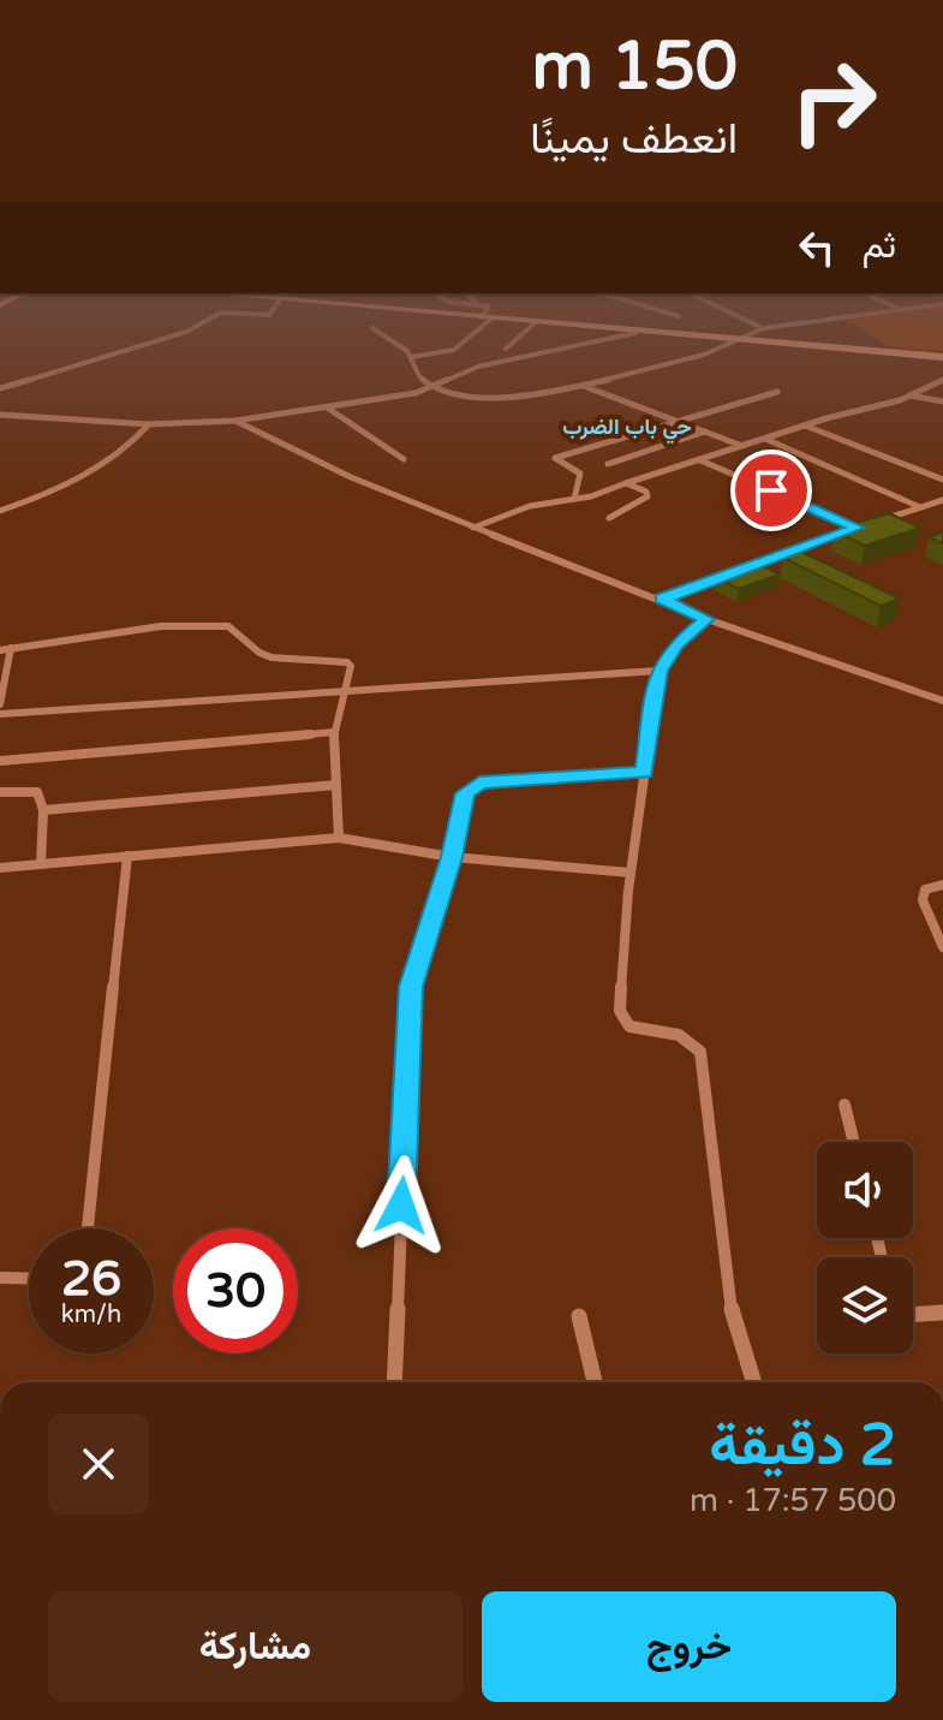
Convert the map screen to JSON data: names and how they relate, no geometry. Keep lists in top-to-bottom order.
{
  "districts": ["حي باب الضرب"],
  "page": {
    "turn": ["150 m", "انعطف يمينًا"],
    "then": "ثم",
    "speed": "26 km/h",
    "limit": "30",
    "heading": ["2 دقيقة", "500 m · 17:57"],
    "buttons": ["خروج", "مشاركة"]
  }
}
